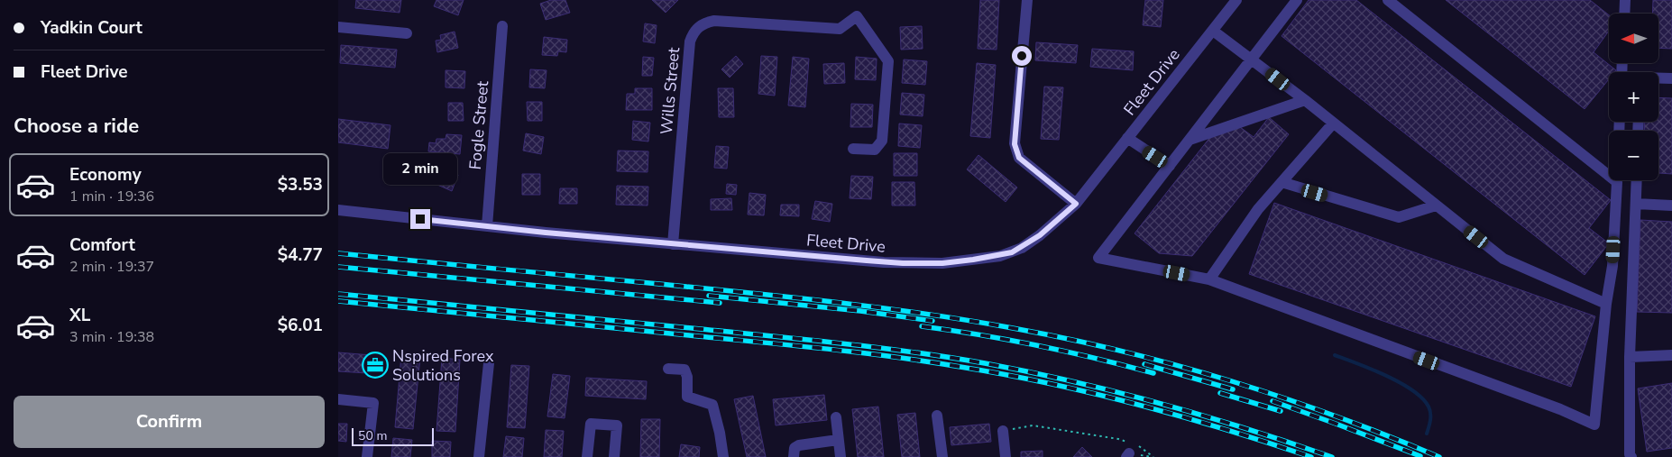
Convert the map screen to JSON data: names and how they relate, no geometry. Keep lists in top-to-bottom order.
{
  "streets": {
    "street": ["Fleet Drive", "Wills Street", "Fogle Street"]
  },
  "crossings": [
    ["Fleet Drive", "Wills Street"],
    ["Fleet Drive", "Fogle Street"]
  ],
  "places": {
    "office": ["Nspired Forex Solutions"]
  },
  "scale_bar": "50 m",
  "north": "left",
  "page": {
    "banner": ["Yadkin Court", "Fleet Drive"],
    "map_buttons": ["+", "−"],
    "heading": "Choose a ride",
    "list": [
      {
        "name": "Economy",
        "note": "1 min · 19:36",
        "value": "$3.53"
      },
      {
        "name": "Comfort",
        "note": "2 min · 19:37",
        "value": "$4.77"
      },
      {
        "name": "XL",
        "note": "3 min · 19:38",
        "value": "$6.01"
      }
    ],
    "bubble": "2 min",
    "buttons": "Confirm",
    "scale": "50 m"
  }
}
